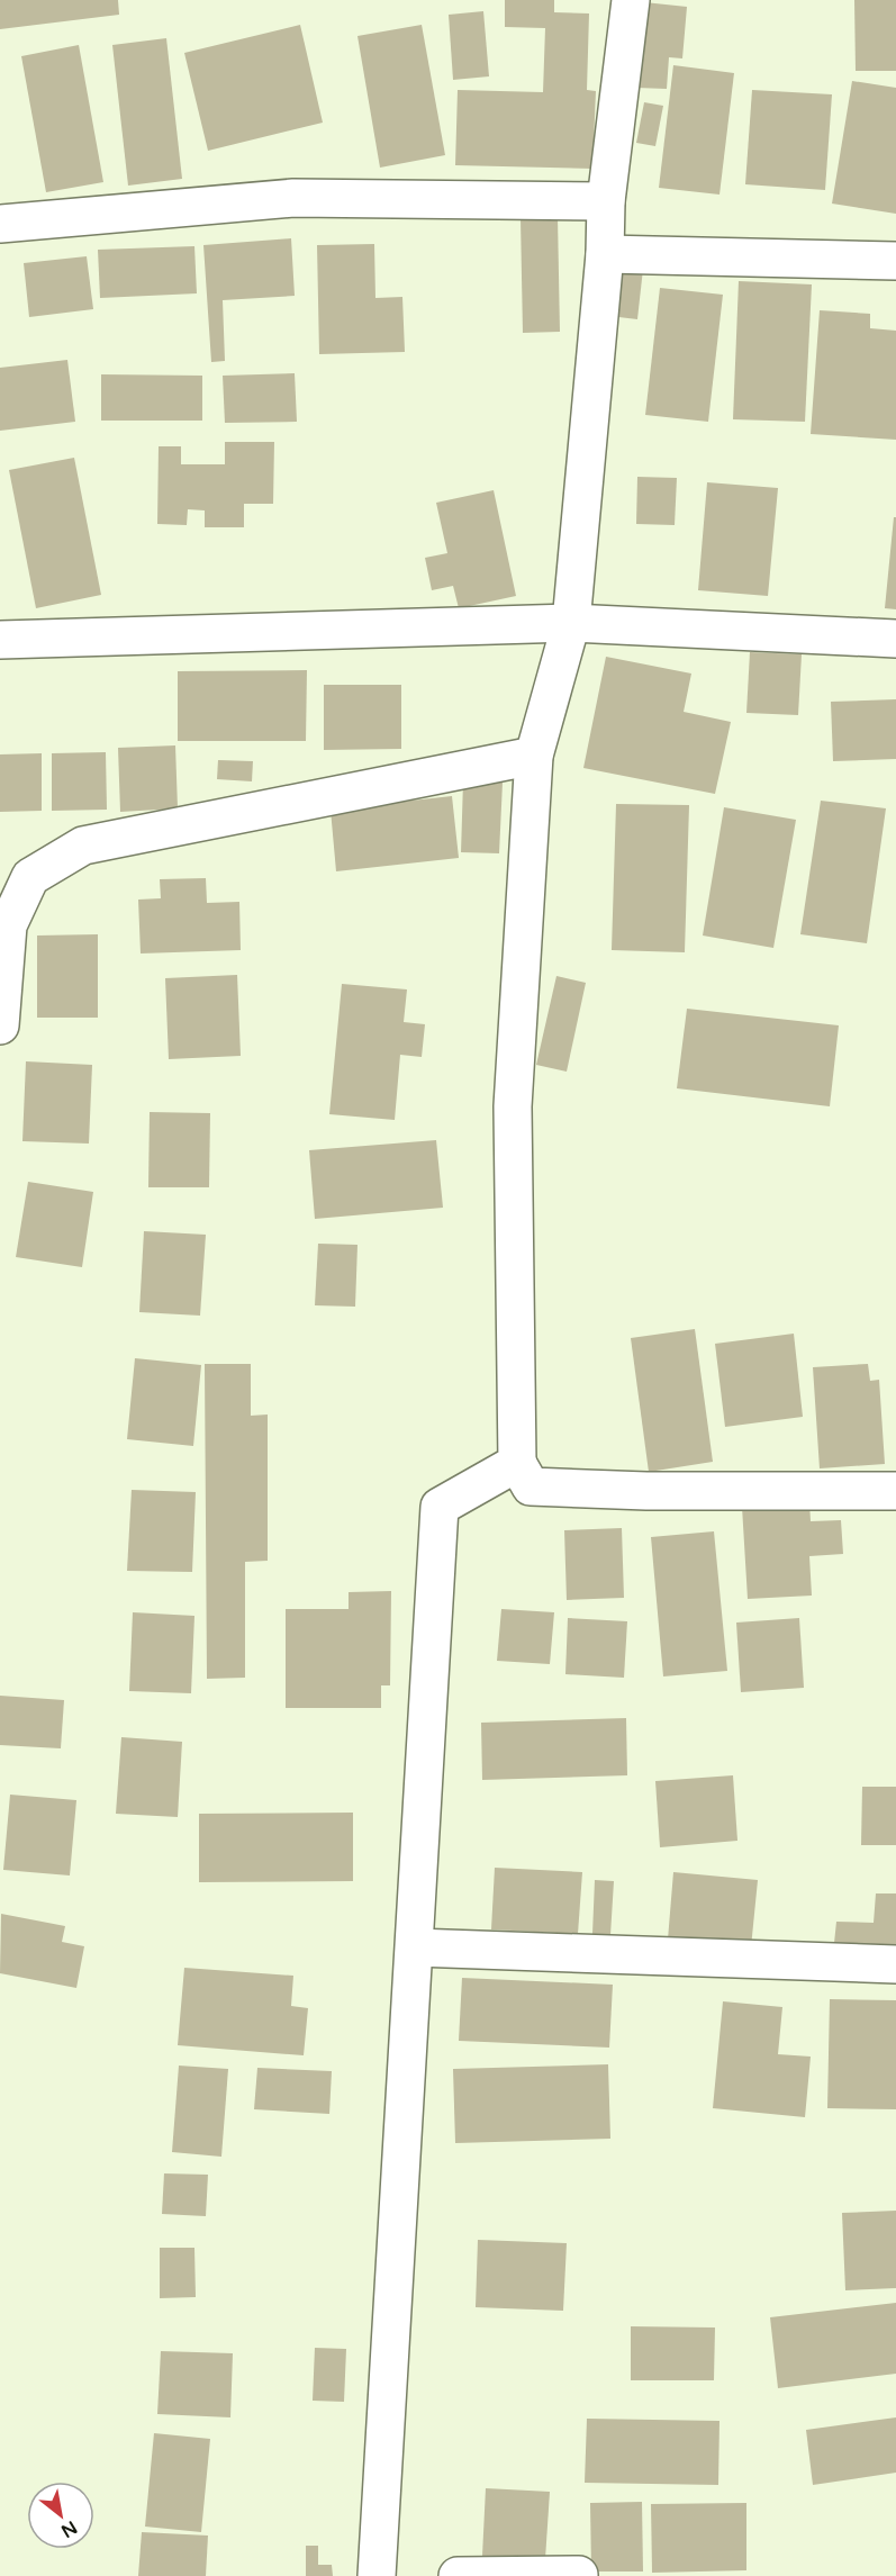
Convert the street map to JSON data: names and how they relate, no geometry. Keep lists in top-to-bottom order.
{
  "north": "bottom right"
}
